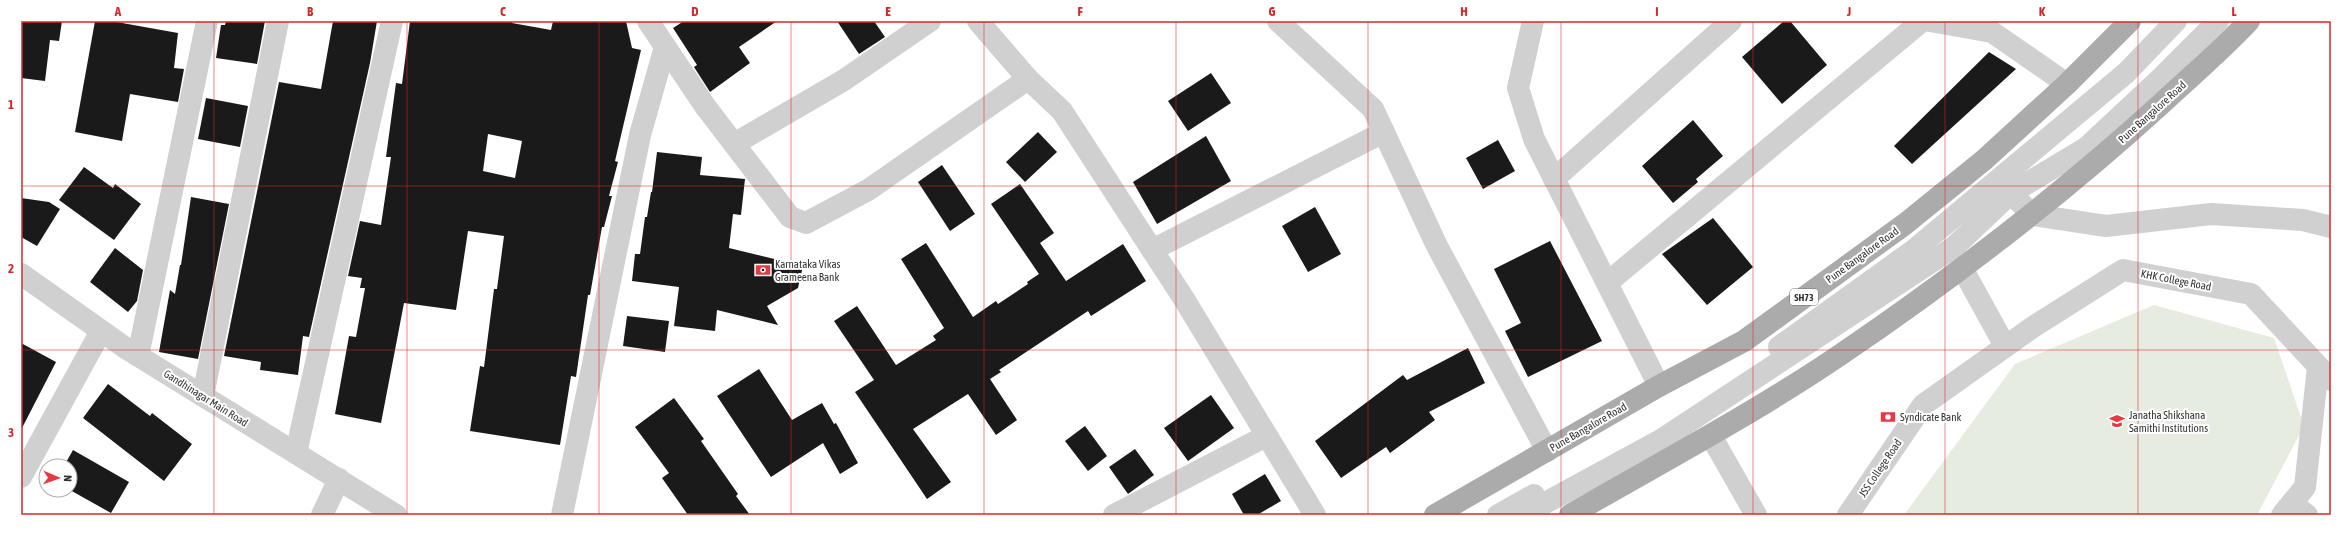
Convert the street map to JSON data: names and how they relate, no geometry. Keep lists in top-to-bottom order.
{
  "streets": {
    "main road": ["Pune Bangalore Road", "SH73"],
    "street": ["KHK College Road", "Gandhinagar Main Road", "JSS College Road"]
  },
  "crossings": [
    ["KHK College Road", "JSS College Road"]
  ],
  "places": {
    "bank": ["Karnataka Vikas Grameena Bank", "Syndicate Bank"],
    "school or university": ["Janatha Shikshana Samithi Institutions"]
  },
  "north": "right",
  "grid": {
    "columns": [
      "A",
      "B",
      "C",
      "D",
      "E",
      "F",
      "G",
      "H",
      "I",
      "J",
      "K",
      "L"
    ],
    "rows": ["1", "2", "3"]
  }
}
